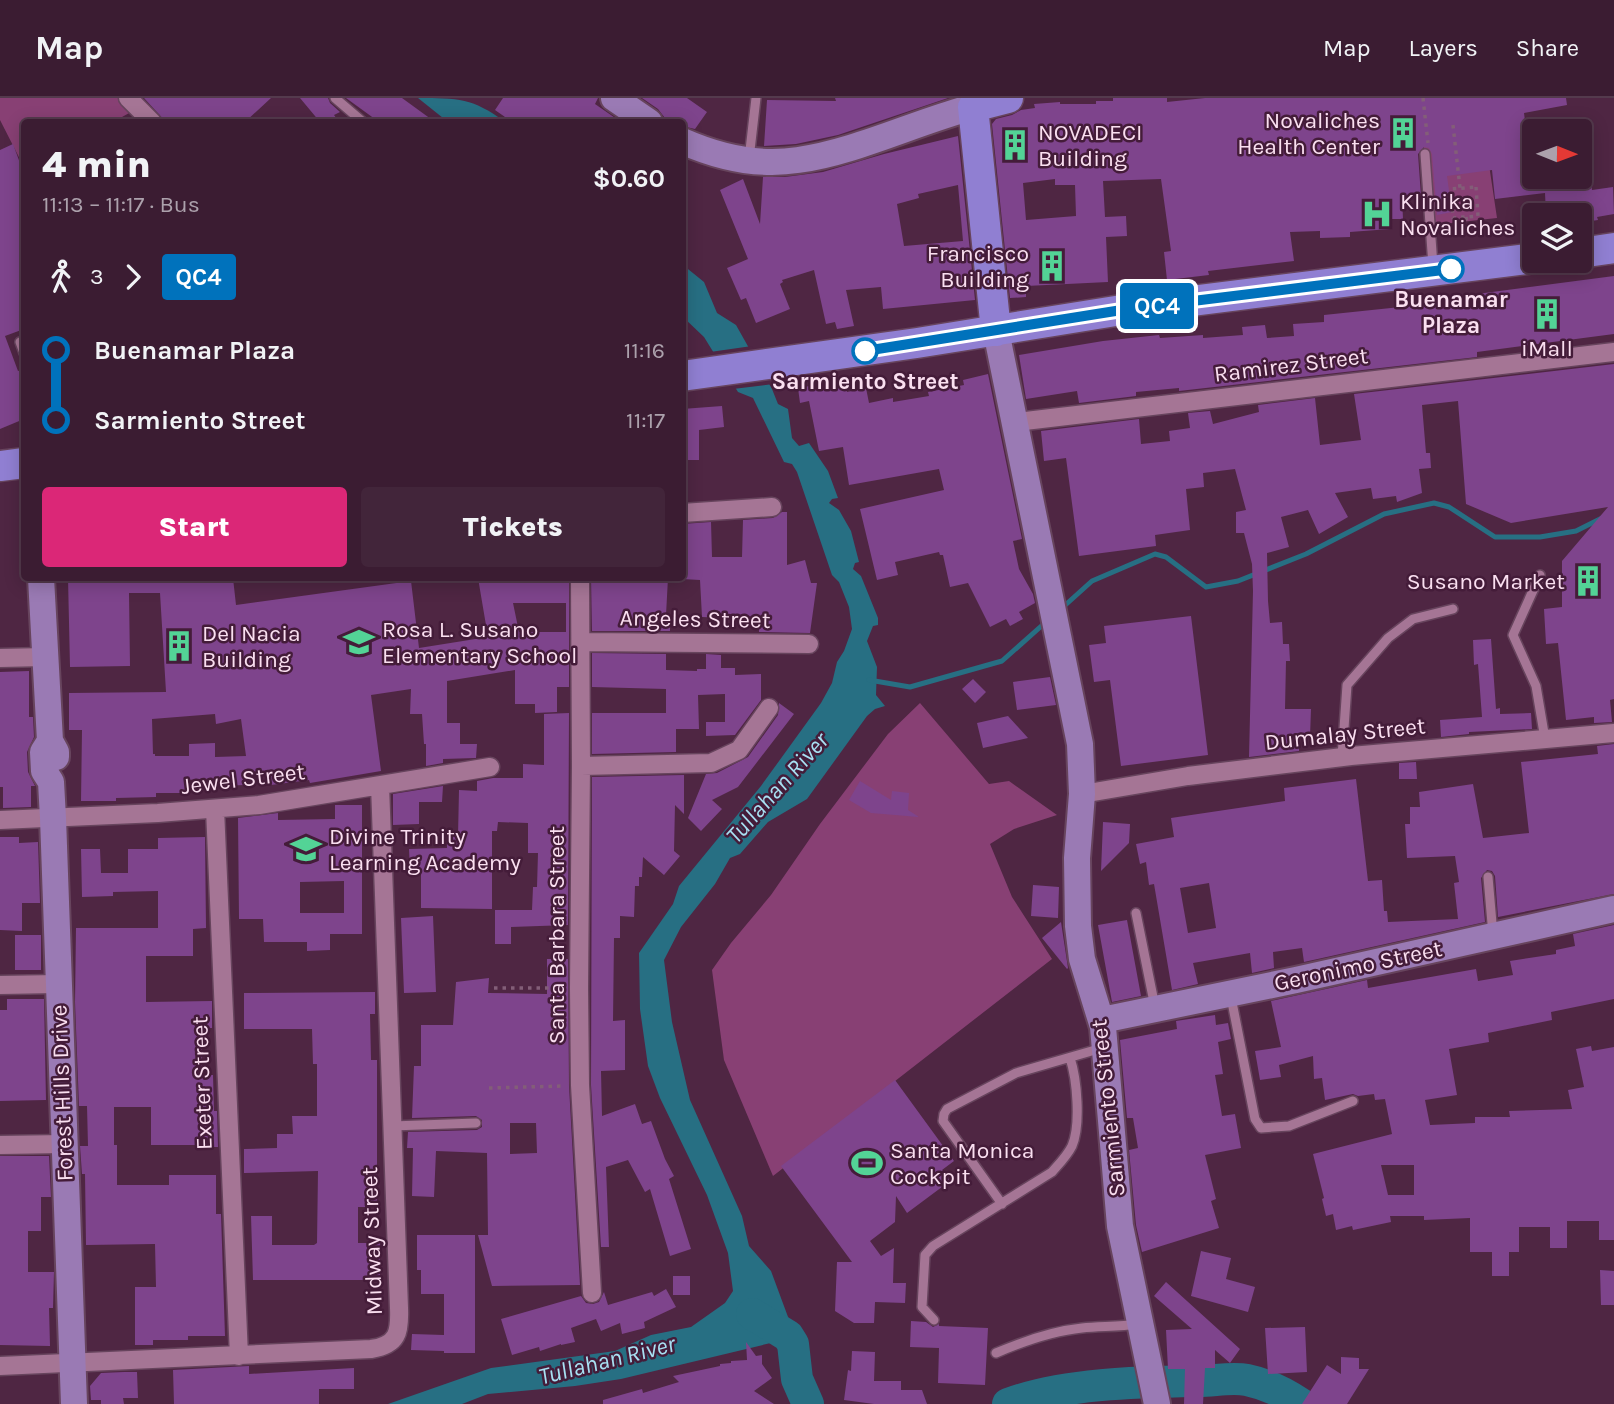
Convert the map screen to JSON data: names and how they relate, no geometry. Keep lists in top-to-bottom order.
{
  "streets": {
    "main road": ["Sarmiento Street"],
    "street": [
      "Ramirez Street",
      "Angeles Street",
      "Dumalay Street",
      "Jewel Street",
      "Santa Barbara Street",
      "Geronimo Street",
      "Exeter Street",
      "Forest Hills Drive",
      "Midway Street"
    ]
  },
  "crossings": [
    ["Ramirez Street", "Sarmiento Street"],
    ["Angeles Street", "Santa Barbara Street"],
    ["Dumalay Street", "Sarmiento Street"],
    ["Jewel Street", "Exeter Street"],
    ["Jewel Street", "Forest Hills Drive"],
    ["Jewel Street", "Midway Street"],
    ["Geronimo Street", "Sarmiento Street"],
    ["Exeter Street", "Midway Street"],
    ["Forest Hills Drive", "Midway Street"]
  ],
  "water": ["Tullahan River"],
  "places": {
    "building": [
      "Novaliches Health Center",
      "NOVADECI Building",
      "Francisco Building",
      "iMall",
      "Susano Market",
      "Del Nacia Building"
    ],
    "hospital": ["Klinika Novaliches"],
    "other": ["Buenamar Plaza", "Sarmiento Street"],
    "school or university": ["Rosa L. Susano Elementary School", "Divine Trinity Learning Academy"],
    "sports": ["Santa Monica Cockpit"]
  },
  "lines": ["bus line QC4"],
  "north": "right",
  "page": {
    "header": "Map",
    "nav": ["Map", "Layers", "Share"],
    "on_map": "QC4",
    "heading": ["4 min", "11:13 – 11:17 · Bus", "$0.60"],
    "legs": ["3", "QC4"],
    "list": [
      {
        "name": "Buenamar Plaza",
        "value": "11:16"
      },
      {
        "name": "Sarmiento Street",
        "value": "11:17"
      }
    ],
    "buttons": ["Start", "Tickets"]
  }
}
